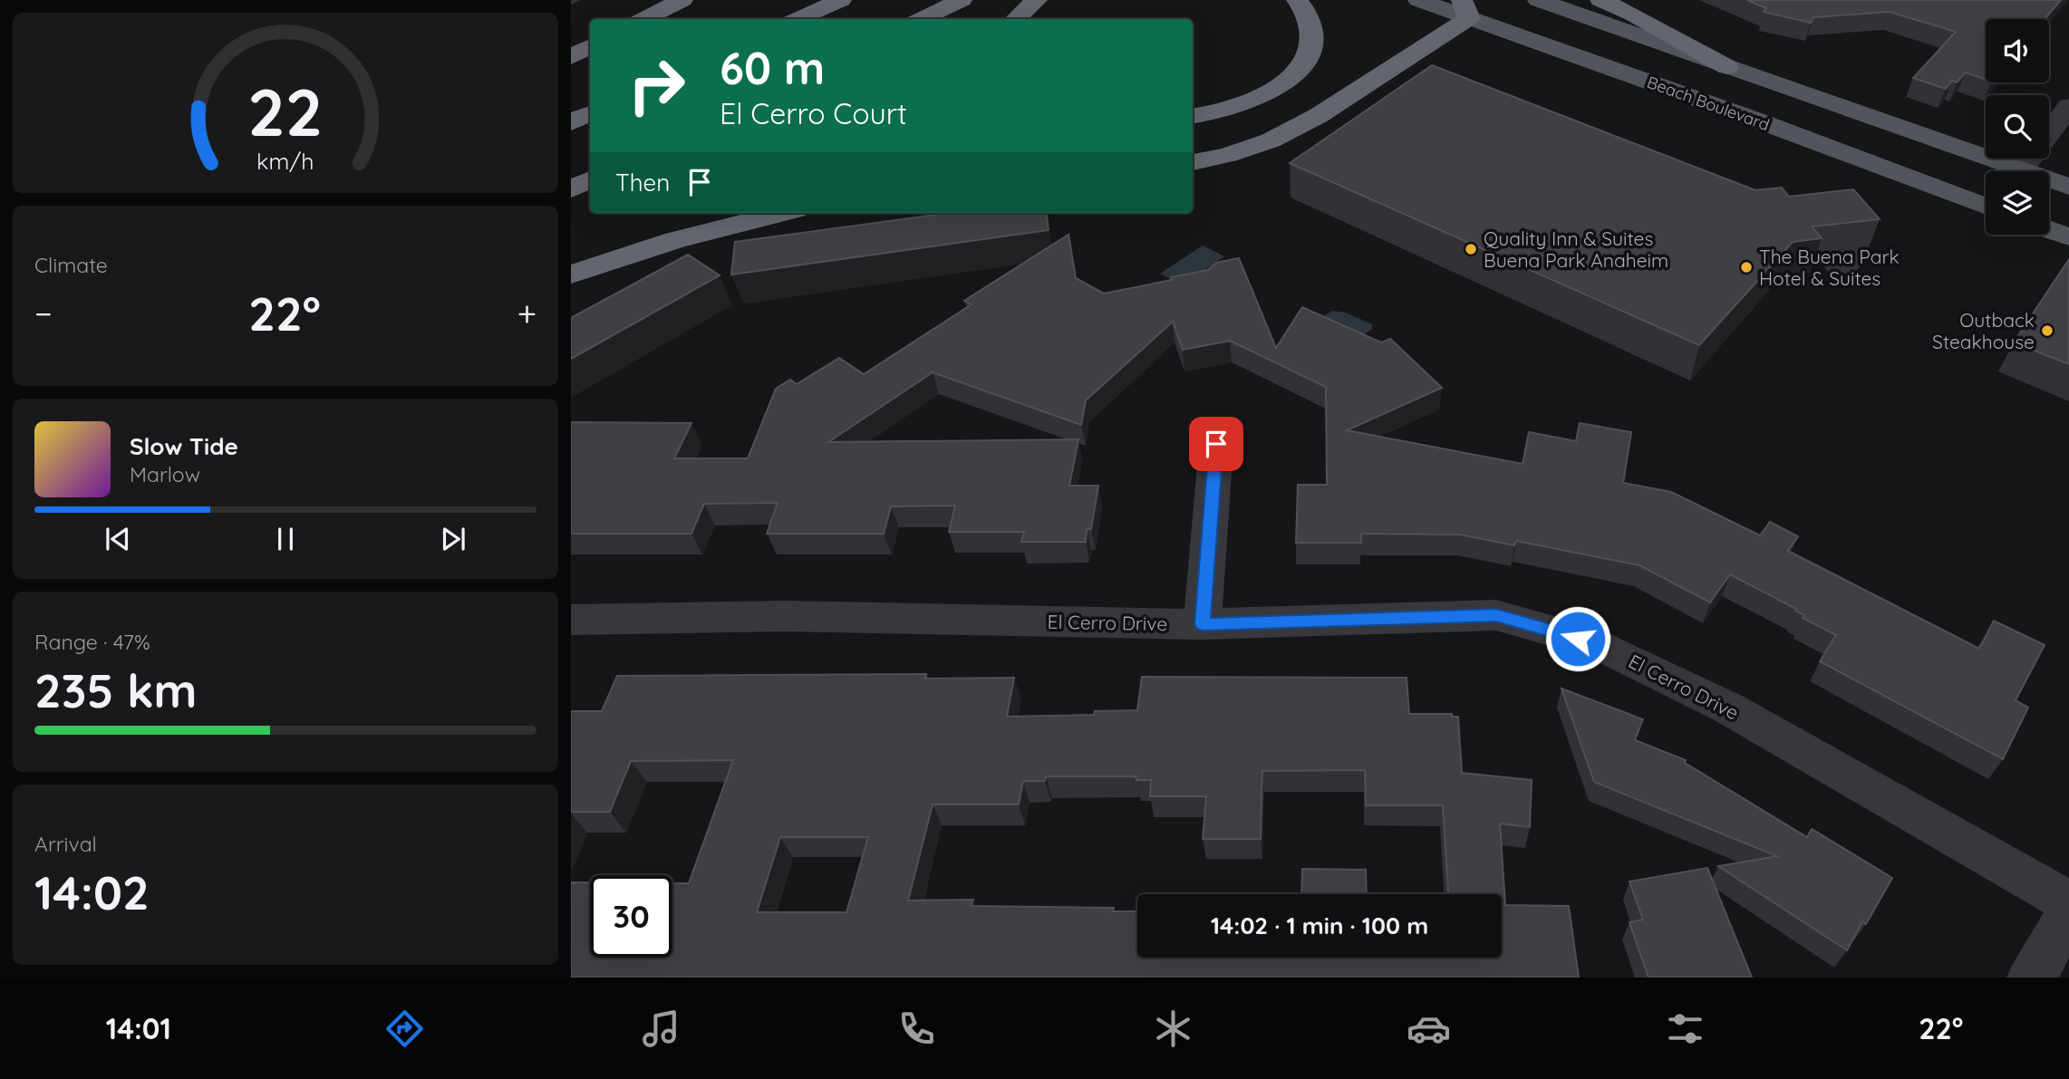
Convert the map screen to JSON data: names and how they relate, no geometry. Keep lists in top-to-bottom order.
{
  "streets": {
    "main road": ["Beach Boulevard"],
    "street": ["El Cerro Drive"]
  },
  "places": ["Quality Inn & Suites Buena Park Anaheim", "The Buena Park Hotel & Suites", "Outback Steakhouse"],
  "page": {
    "turn": ["60 m", "El Cerro Court"],
    "then": "Then",
    "tile": [
      "Climate",
      ["Range · 47%", "235 km"],
      ["Arrival", "14:02"]
    ],
    "heat": ["−", "22°", "+"],
    "song": ["Slow Tide", "Marlow"],
    "limit": "30",
    "trip": "14:02 · 1 min · 100 m",
    "tabs": ["14:01", "22°"],
    "gauge": ["22", "km/h"]
  }
}
